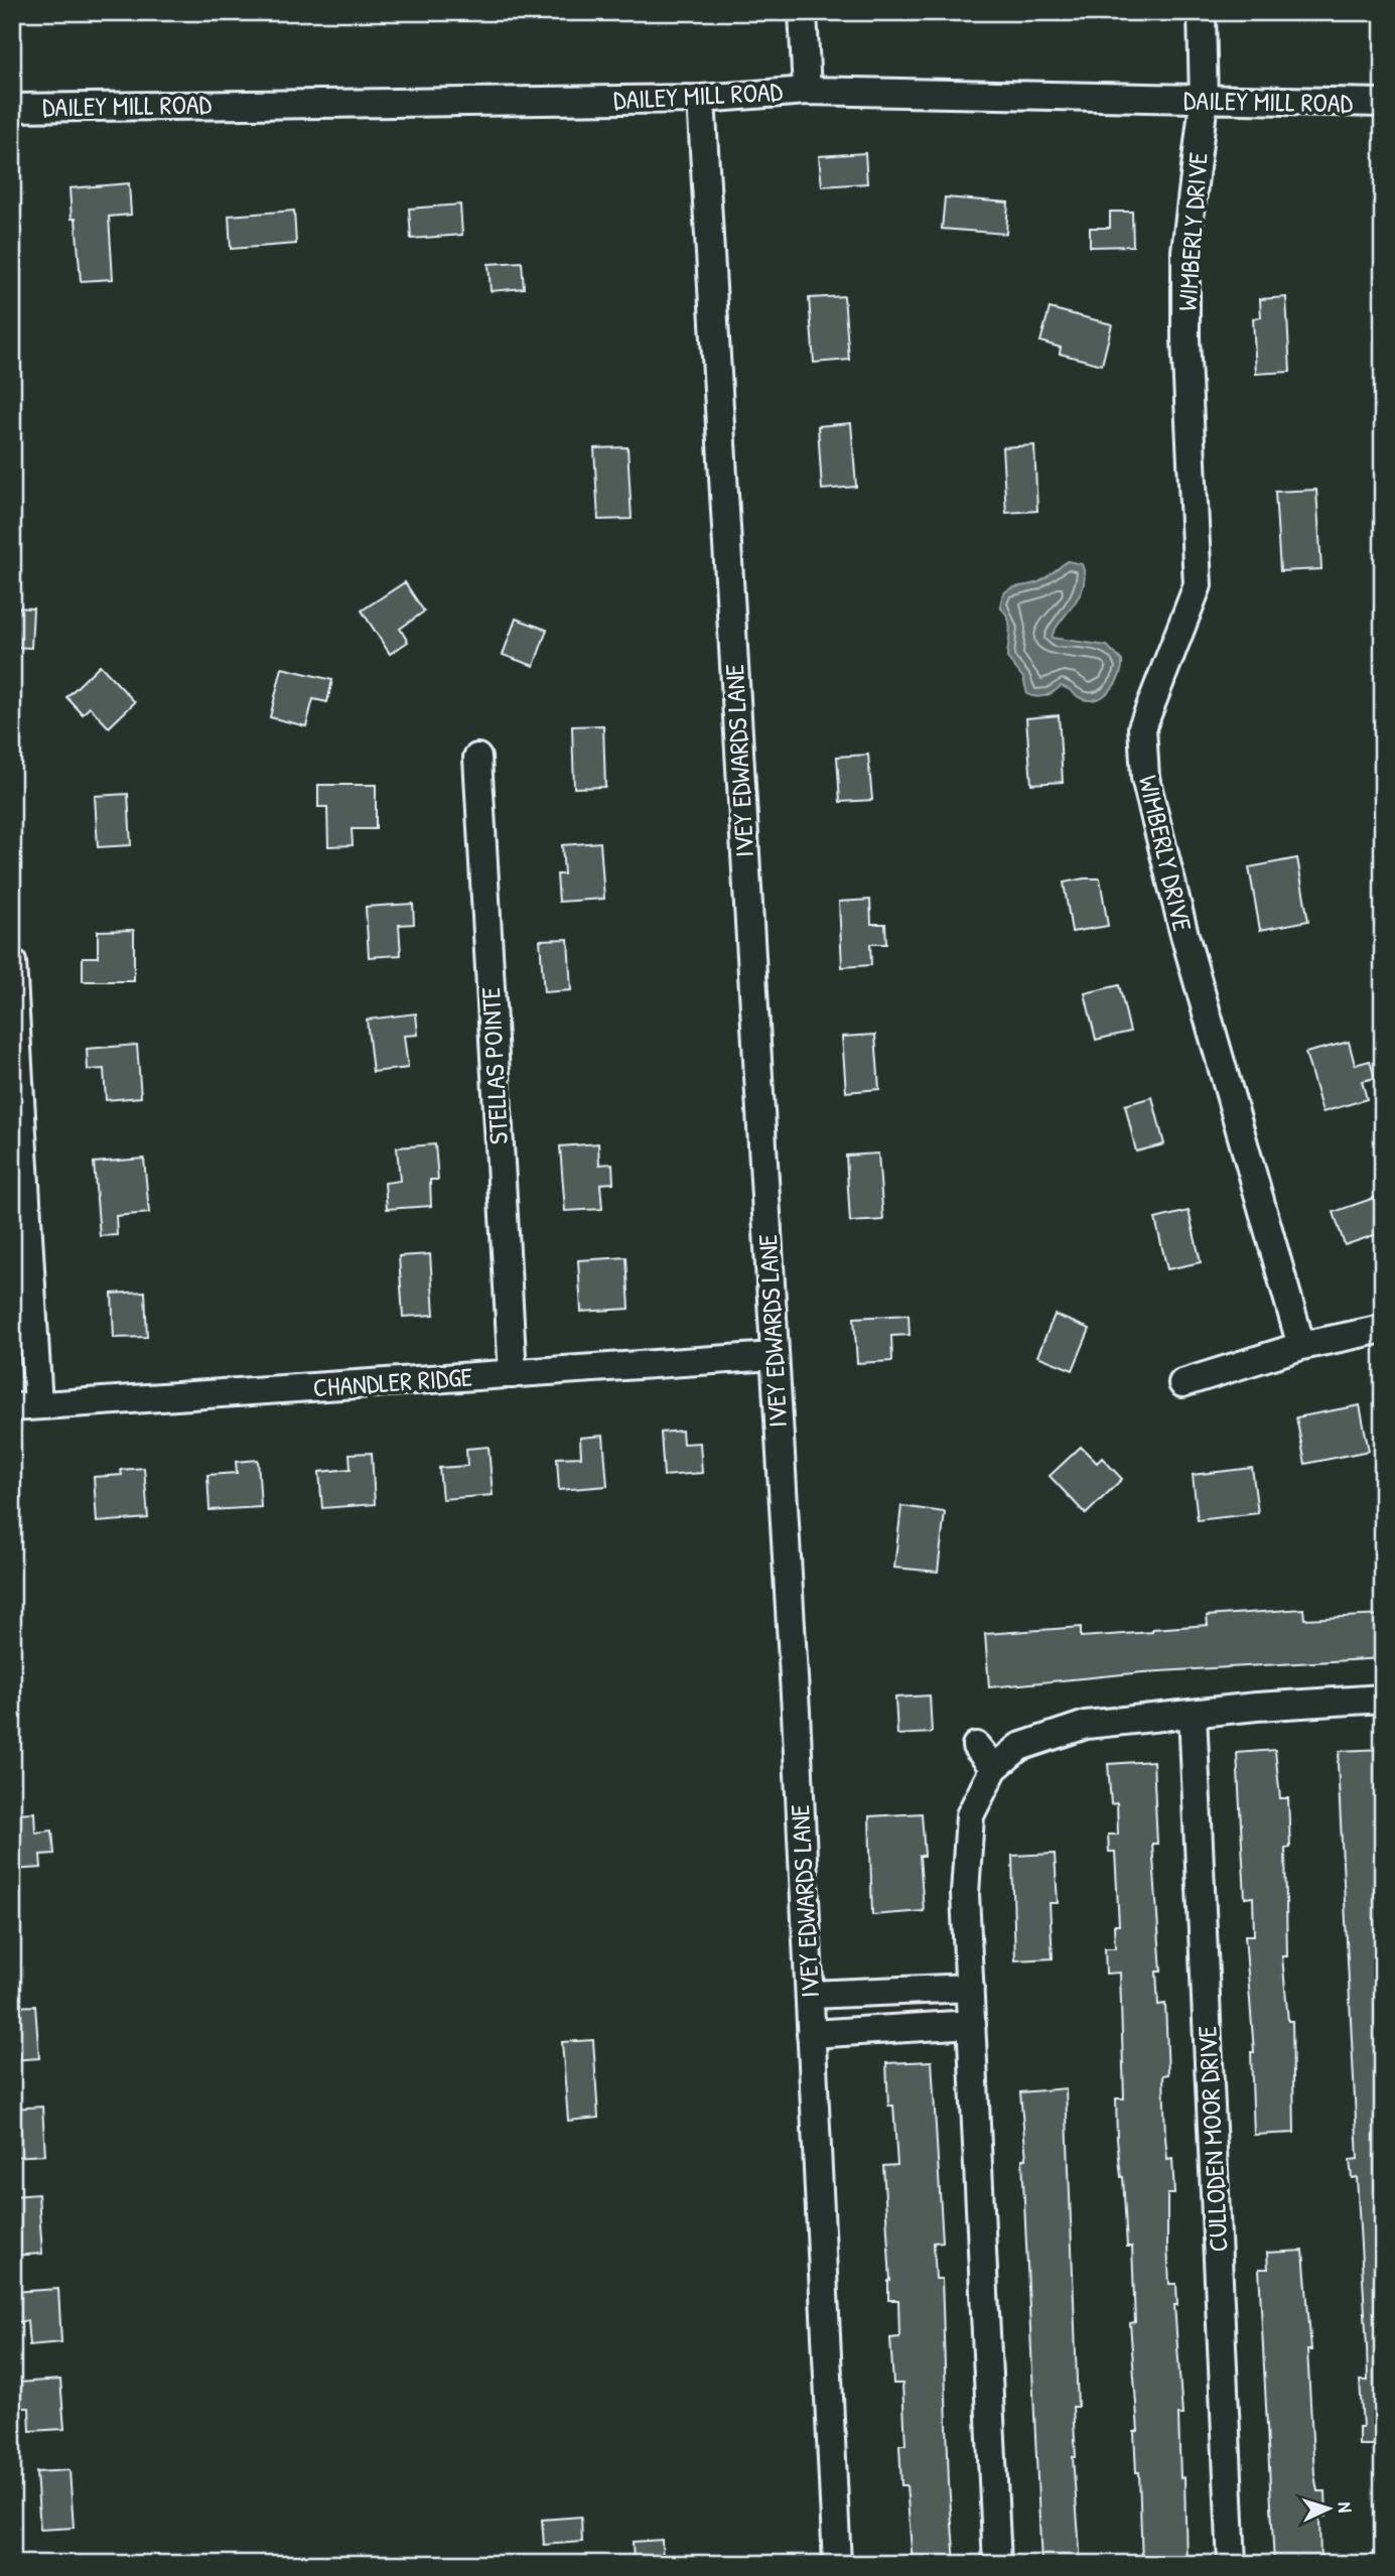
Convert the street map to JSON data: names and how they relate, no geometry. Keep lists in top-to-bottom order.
{
  "streets": {
    "street": [
      "DAILEY MILL ROAD",
      "WIMBERLY DRIVE",
      "IVEY EDWARDS LANE",
      "STELLAS POINTE",
      "CHANDLER RIDGE",
      "CULLODEN MOOR DRIVE"
    ]
  },
  "crossings": [
    ["DAILEY MILL ROAD", "WIMBERLY DRIVE"],
    ["DAILEY MILL ROAD", "IVEY EDWARDS LANE"],
    ["IVEY EDWARDS LANE", "CHANDLER RIDGE"],
    ["STELLAS POINTE", "CHANDLER RIDGE"]
  ],
  "north": "right"
}
